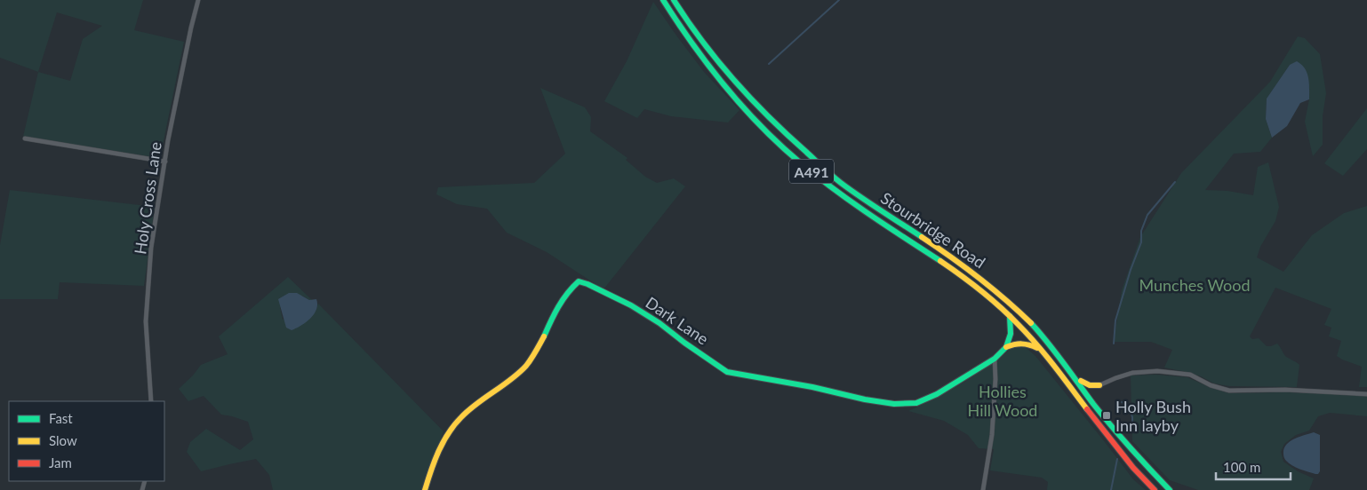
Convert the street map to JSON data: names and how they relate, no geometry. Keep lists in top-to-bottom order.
{
  "streets": {
    "main road": ["A491", "Stourbridge Road", "Dark Lane"],
    "street": ["Holy Cross Lane"]
  },
  "parks": ["Munches Wood", "Hollies Hill Wood"],
  "places": {
    "transit": ["Holly Bush Inn layby"]
  },
  "legend": ["Fast", "Slow", "Jam"],
  "scale_bar": "100 m"
}
